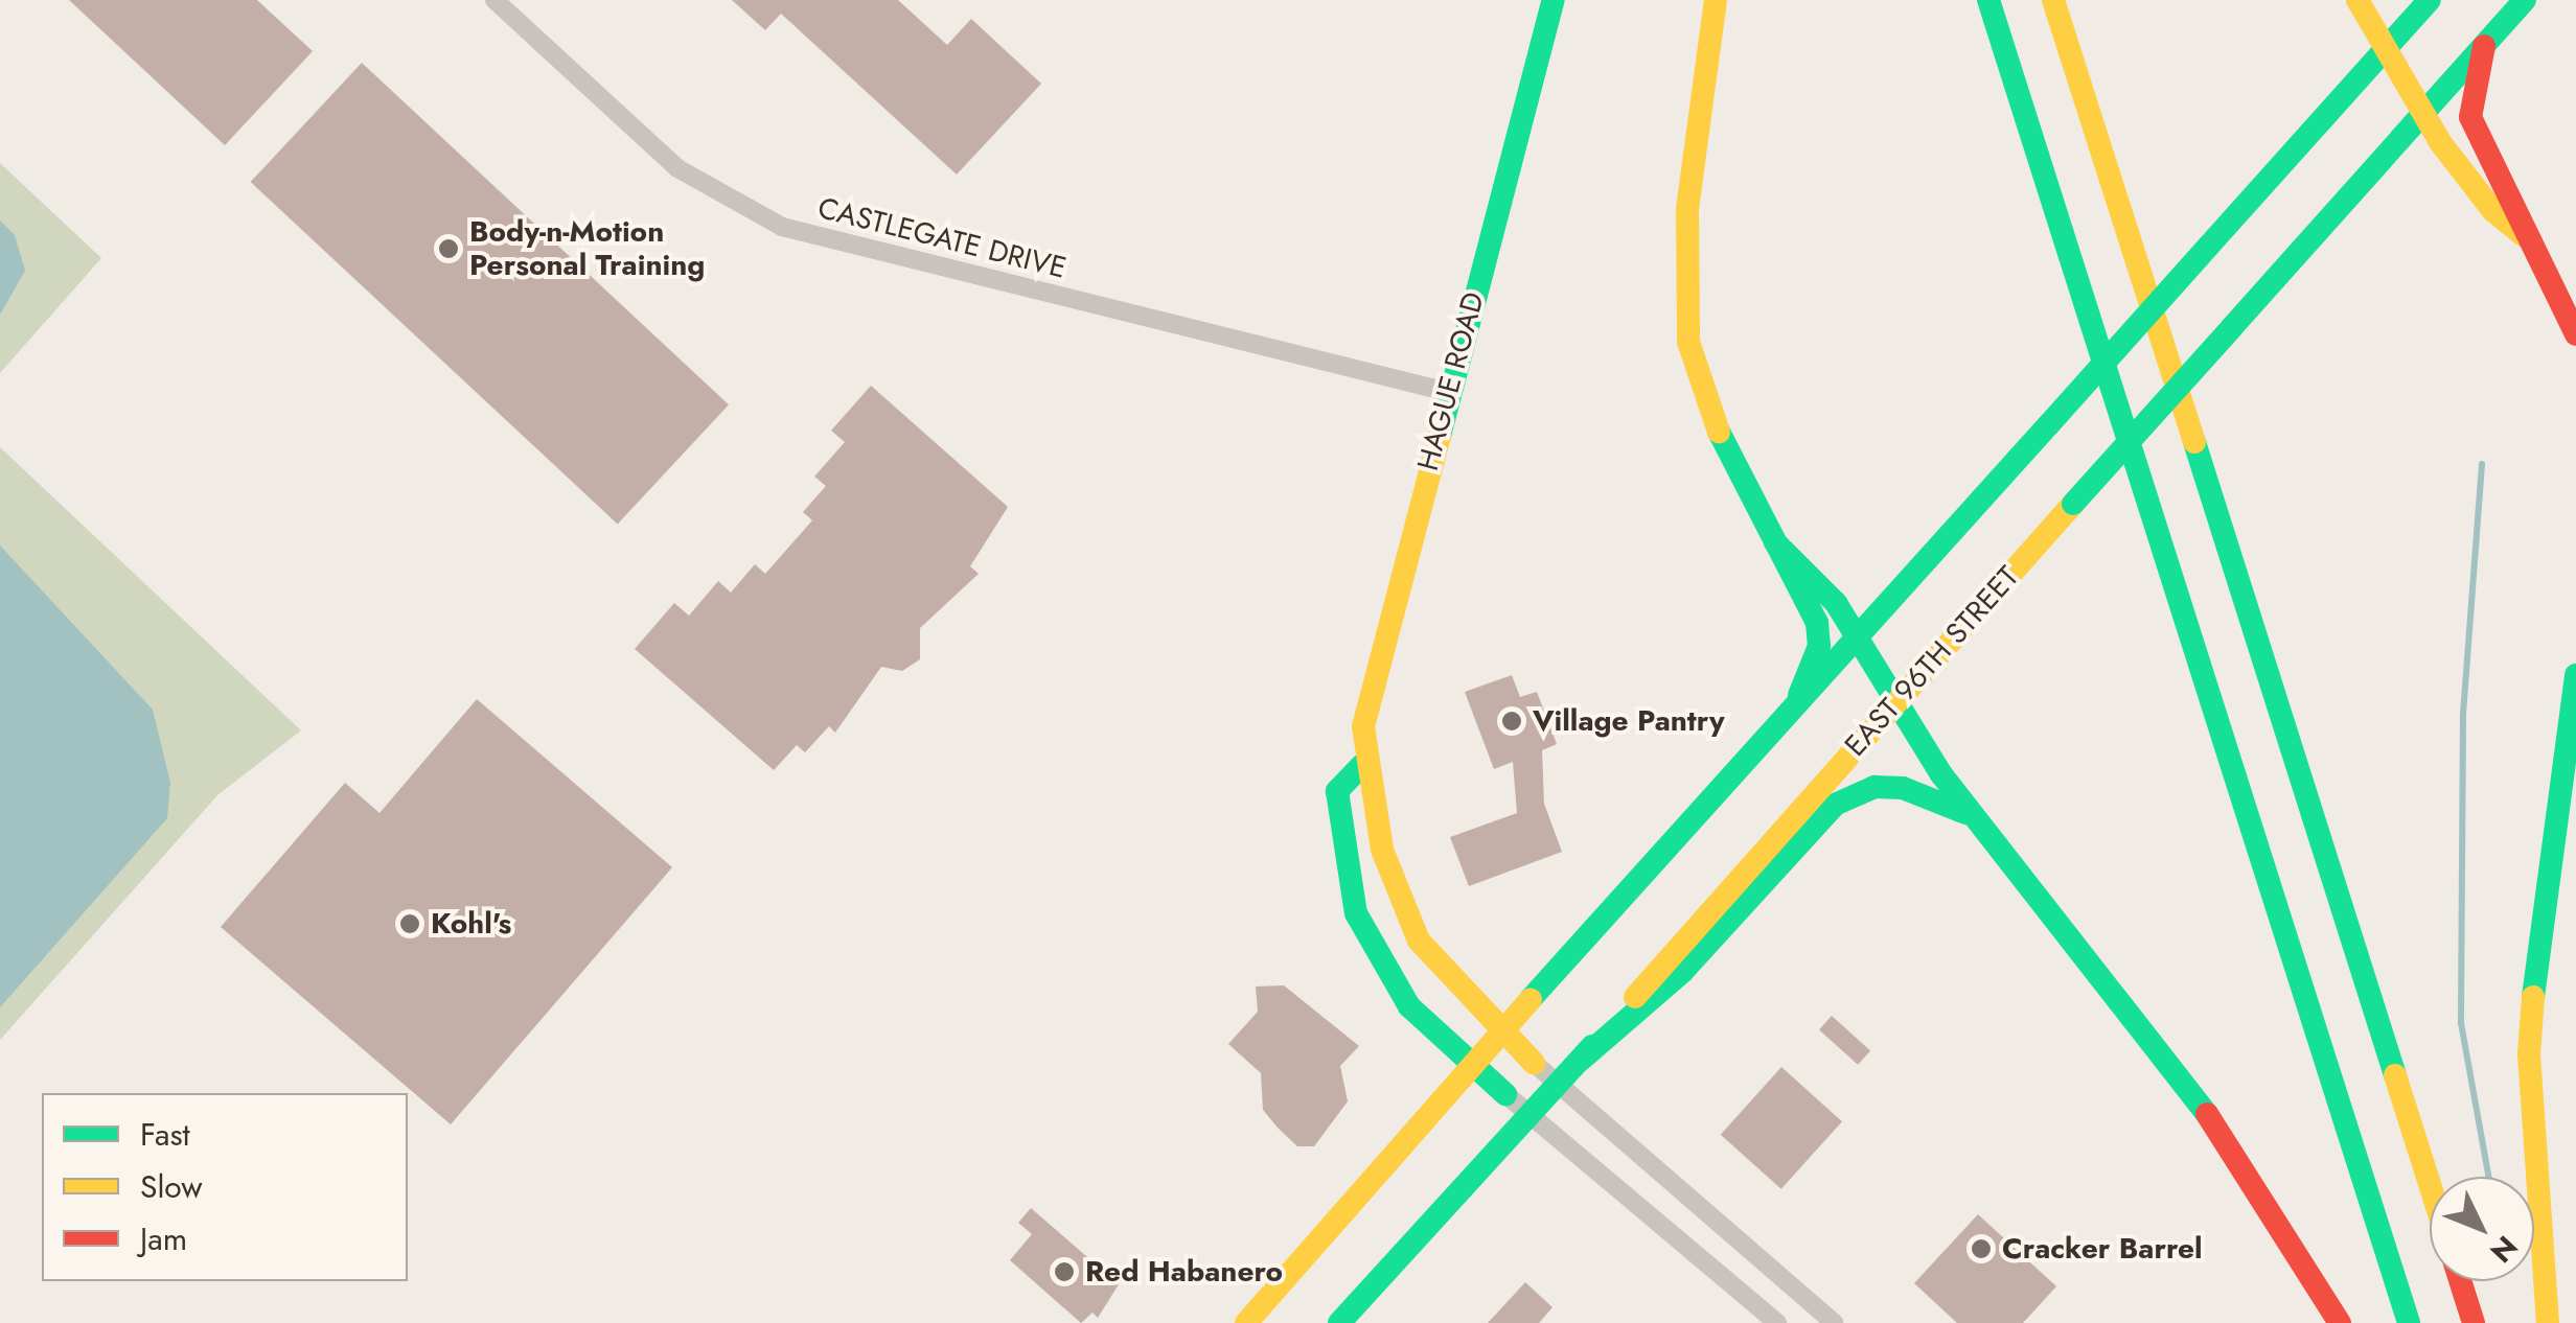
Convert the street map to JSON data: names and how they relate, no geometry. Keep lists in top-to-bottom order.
{
  "streets": {
    "main road": ["HAGUE ROAD", "EAST 96TH STREET"],
    "street": ["CASTLEGATE DRIVE"]
  },
  "crossings": [
    ["CASTLEGATE DRIVE", "HAGUE ROAD"]
  ],
  "places": [
    "Body-n-Motion Personal Training",
    "Village Pantry",
    "Kohl's",
    "Cracker Barrel",
    "Red Habanero"
  ],
  "legend": ["Fast", "Slow", "Jam"],
  "north": "bottom right"
}
